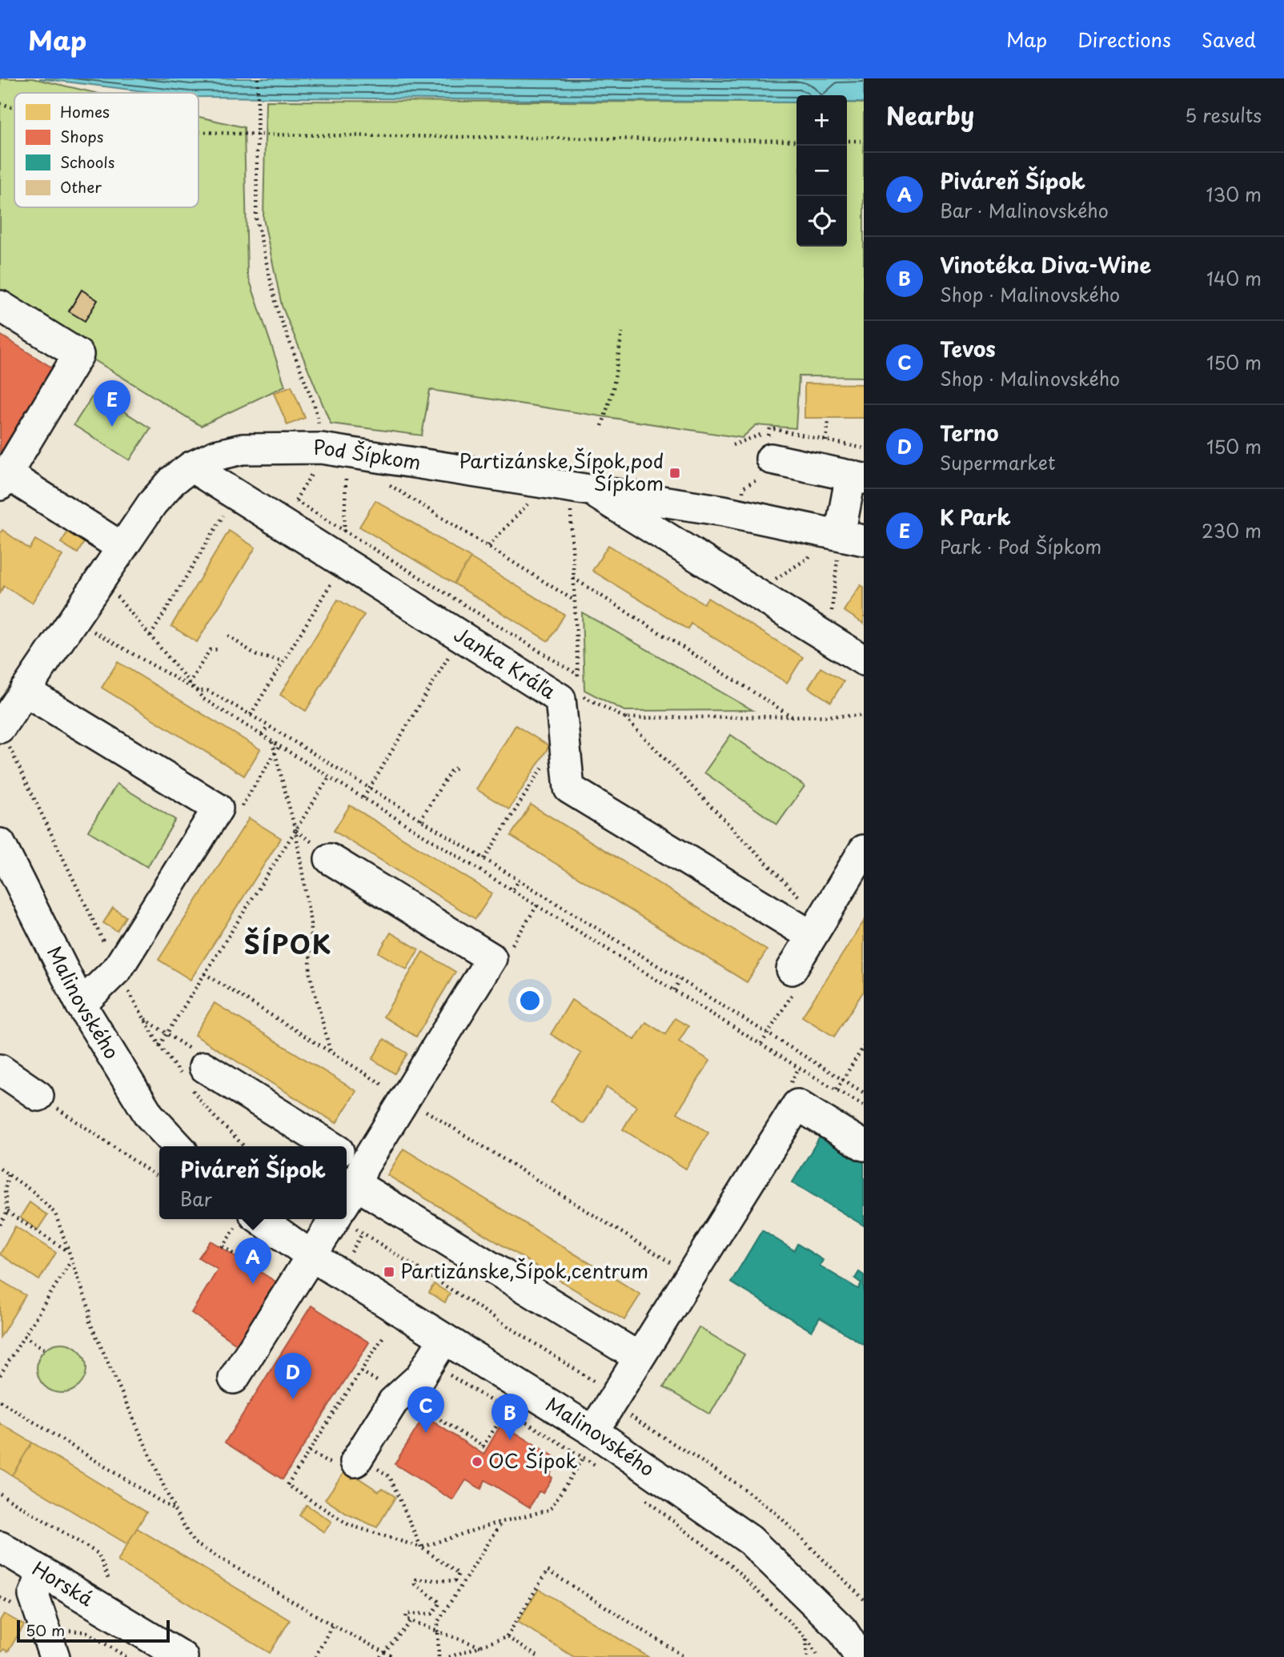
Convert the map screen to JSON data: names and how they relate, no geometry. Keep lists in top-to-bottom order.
{
  "streets": {
    "street": [
      "Pod Šípkom",
      "Janka Kráľa",
      "Malinovského",
      "Horská"
    ]
  },
  "crossings": [
    ["Pod Šípkom", "Janka Kráľa"]
  ],
  "districts": ["ŠÍPOK"],
  "places": {
    "transit": ["Partizánske,Šípok,pod Šípkom", "Partizánske,Šípok,centrum"],
    "other": ["OC Šípok"]
  },
  "legend": [
    "Homes",
    "Shops",
    "Schools",
    "Other"
  ],
  "scale_bar": "50 m",
  "page": {
    "header": "Map",
    "nav": ["Map", "Directions", "Saved"],
    "heading": ["Nearby", "5 results"],
    "map_buttons": ["+", "−"],
    "list": [
      {
        "mark": "A",
        "name": "Piváreň Šípok",
        "note": "Bar · Malinovského",
        "value": "130 m"
      },
      {
        "mark": "B",
        "name": "Vinotéka Diva-Wine",
        "note": "Shop · Malinovského",
        "value": "140 m"
      },
      {
        "mark": "C",
        "name": "Tevos",
        "note": "Shop · Malinovského",
        "value": "150 m"
      },
      {
        "mark": "D",
        "name": "Terno",
        "note": "Supermarket",
        "value": "150 m"
      },
      {
        "mark": "E",
        "name": "K Park",
        "note": "Park · Pod Šípkom",
        "value": "230 m"
      }
    ],
    "pins": [
      "E",
      "A",
      "D",
      "C",
      "B"
    ],
    "popup": ["Piváreň Šípok", "Bar"],
    "scale": "50 m"
  }
}
